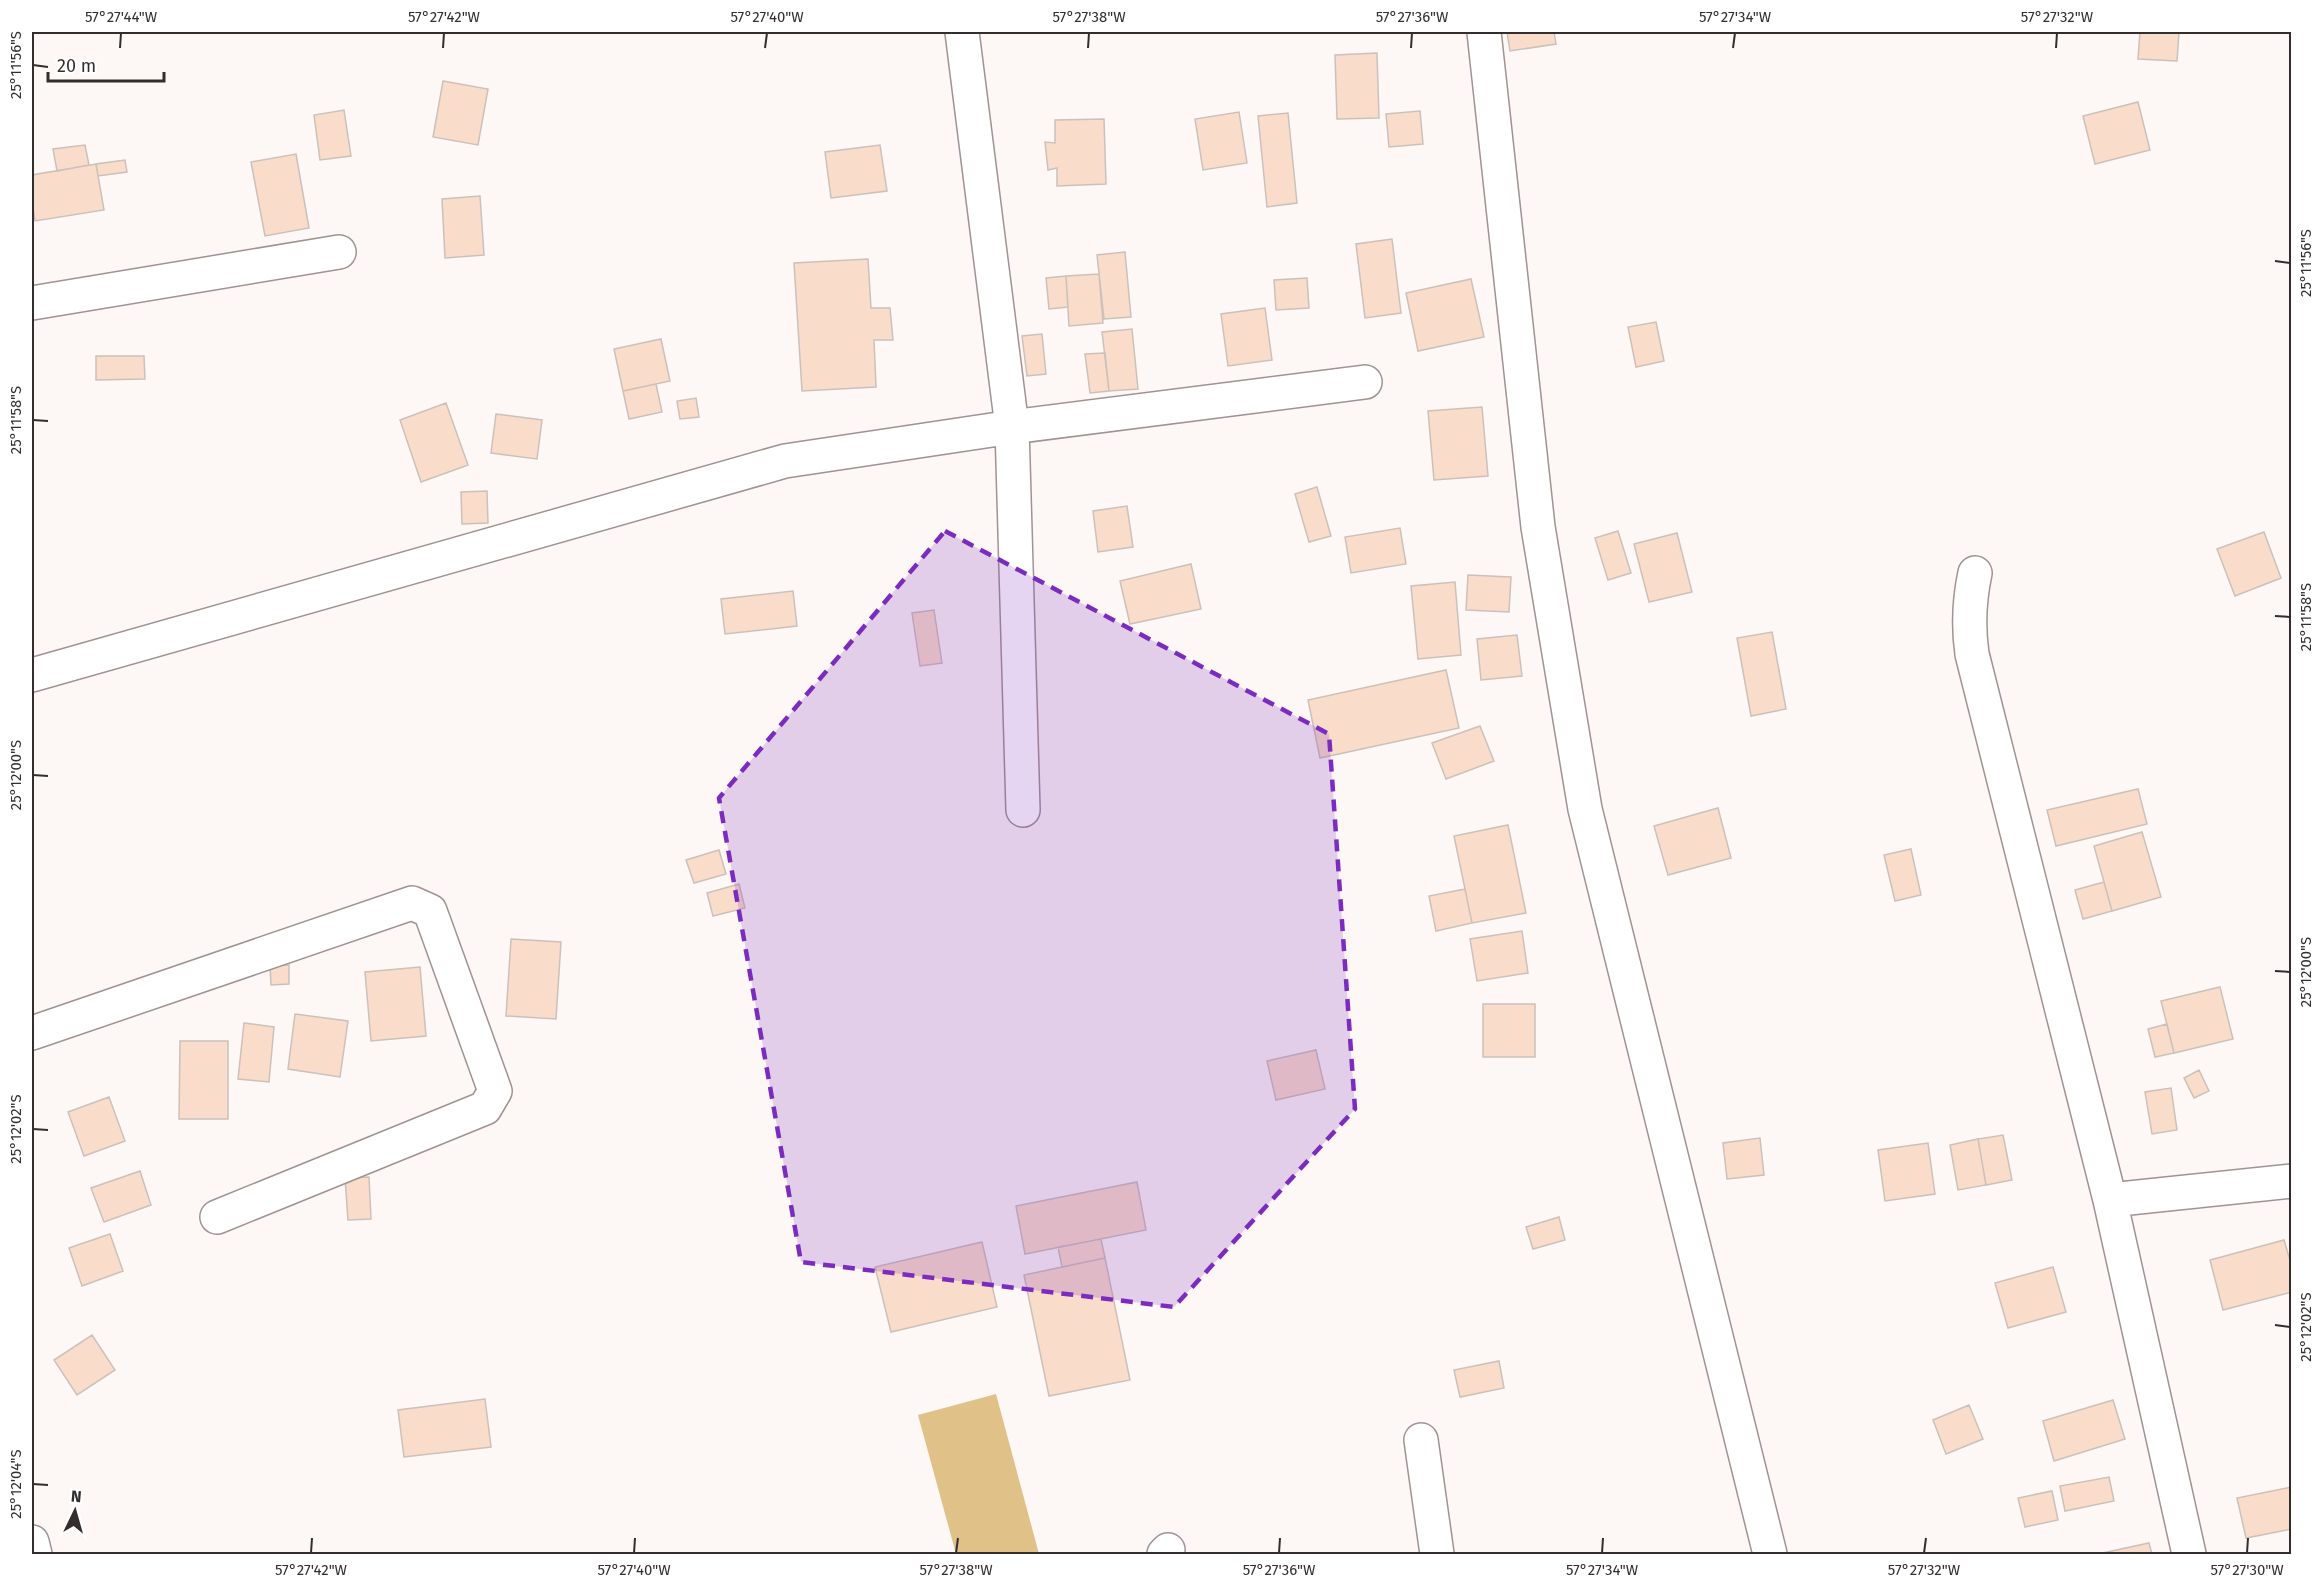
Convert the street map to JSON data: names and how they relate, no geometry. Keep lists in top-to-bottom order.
{
  "scale_bar": "20 m",
  "north": "top",
  "coordinates": [
    "57°27'44\"W",
    "57°27'42\"W",
    "57°27'40\"W",
    "57°27'38\"W",
    "57°27'36\"W",
    "57°27'34\"W",
    "57°27'32\"W",
    "25°11'56\"S",
    "25°11'58\"S",
    "25°12'00\"S",
    "25°12'02\"S",
    "25°12'04\"S",
    "57°27'30\"W"
  ]
}
